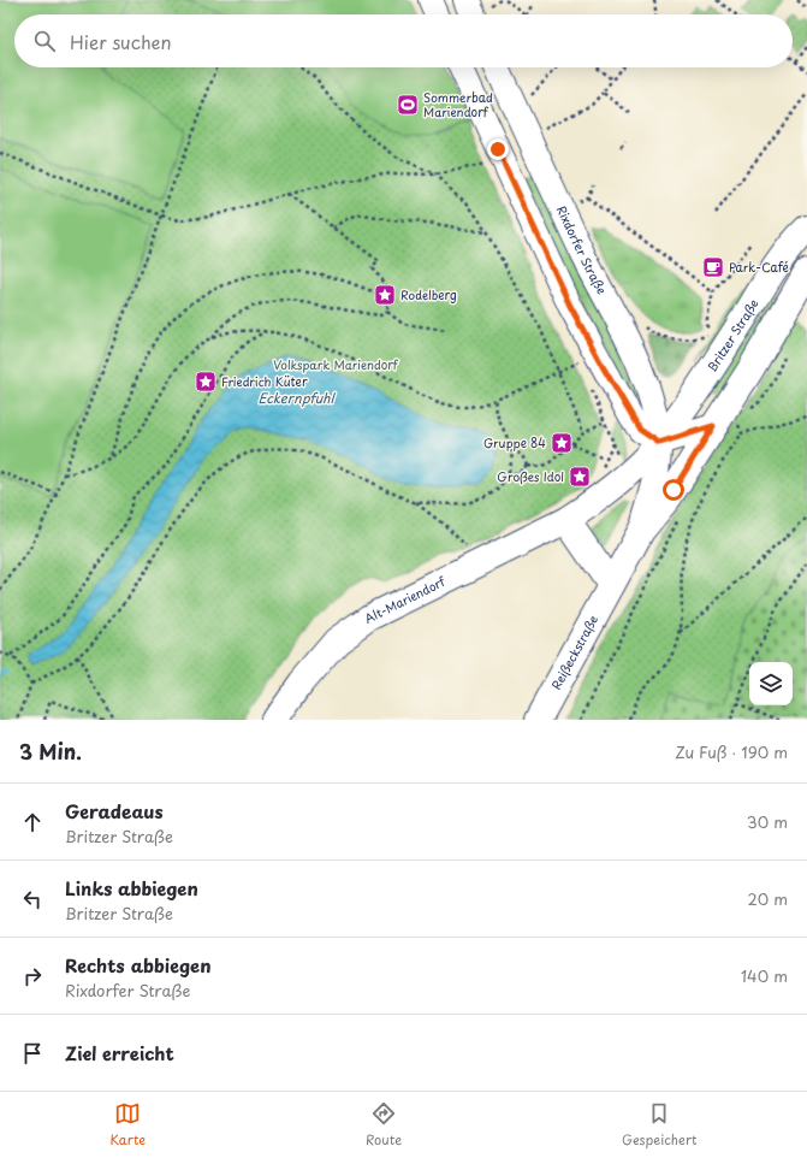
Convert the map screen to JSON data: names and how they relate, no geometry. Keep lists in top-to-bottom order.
{
  "streets": {
    "main road": ["Britzer Straße", "Alt-Mariendorf", "Reißeckstraße"],
    "street": ["Rixdorfer Straße"]
  },
  "crossings": [
    ["Rixdorfer Straße", "Britzer Straße"],
    ["Britzer Straße", "Alt-Mariendorf"]
  ],
  "water": ["Eckernpfuhl"],
  "parks": ["Volkspark Mariendorf"],
  "places": {
    "sports": ["Sommerbad Mariendorf"],
    "cafe": ["Park-Café"],
    "place": [
      "Rodelberg",
      "Friedrich Küter",
      "Gruppe 84",
      "Großes Idol"
    ]
  },
  "page": {
    "search": "Hier suchen",
    "heading": ["3 Min.", "Zu Fuß · 190 m"],
    "list": [
      ["Geradeaus", "Britzer Straße", "30 m"],
      ["Links abbiegen", "Britzer Straße", "20 m"],
      ["Rechts abbiegen", "Rixdorfer Straße", "140 m"],
      "Ziel erreicht"
    ],
    "nav": ["Karte", "Route", "Gespeichert"]
  }
}
